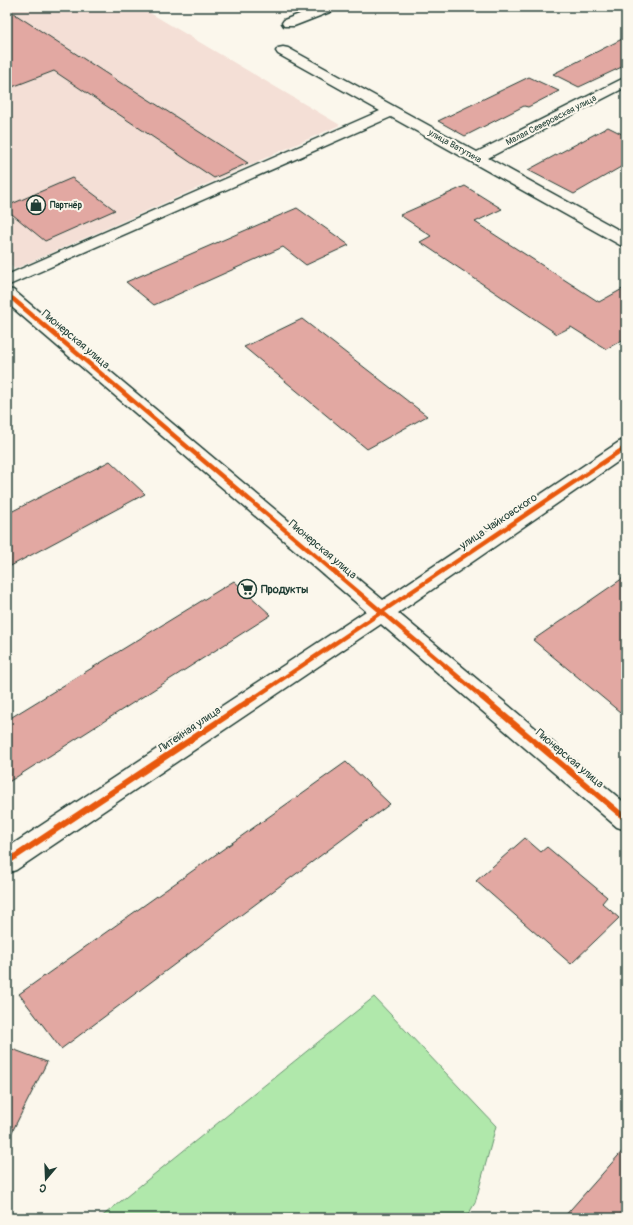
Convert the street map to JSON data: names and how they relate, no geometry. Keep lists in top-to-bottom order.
{
  "streets": {
    "street": [
      "Малая Северовская улица",
      "улица Ватутина",
      "Пионерская улица",
      "улица Чайковского",
      "Литейная улица"
    ]
  },
  "crossings": [
    ["Малая Северовская улица", "улица Ватутина"],
    ["Пионерская улица", "улица Чайковского"],
    ["Пионерская улица", "Литейная улица"],
    ["улица Чайковского", "Литейная улица"]
  ],
  "places": {
    "shop": ["Партнёр"],
    "supermarket": ["Продукты"]
  },
  "north": "bottom"
}
